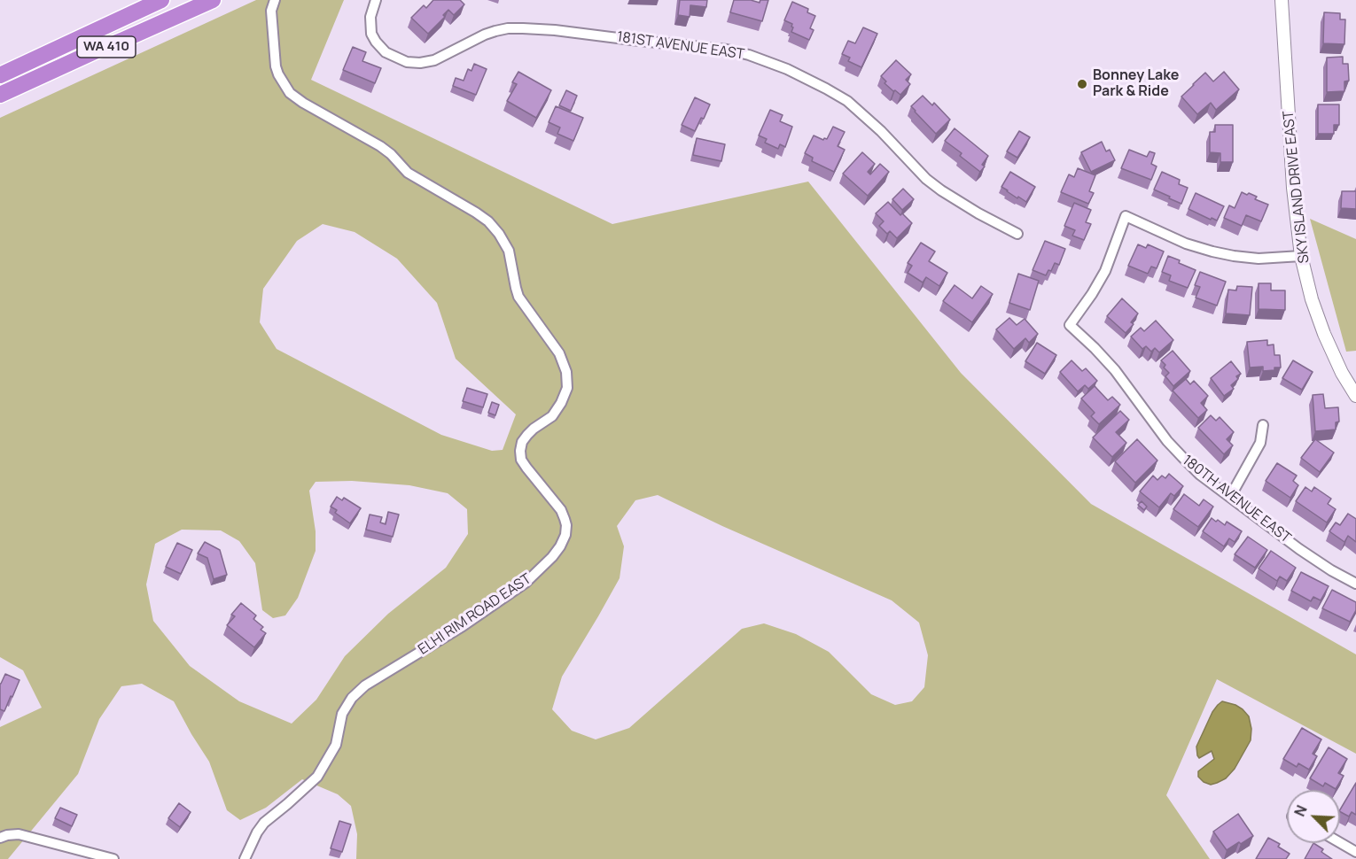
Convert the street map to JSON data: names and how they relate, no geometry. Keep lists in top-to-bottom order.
{
  "streets": {
    "highway": ["WA 410"],
    "street": [
      "181ST AVENUE EAST",
      "SKY ISLAND DRIVE EAST",
      "180TH AVENUE EAST",
      "ELHI RIM ROAD EAST"
    ]
  },
  "crossings": [
    ["SKY ISLAND DRIVE EAST", "180TH AVENUE EAST"]
  ],
  "places": ["Bonney Lake Park & Ride"],
  "north": "top left"
}
